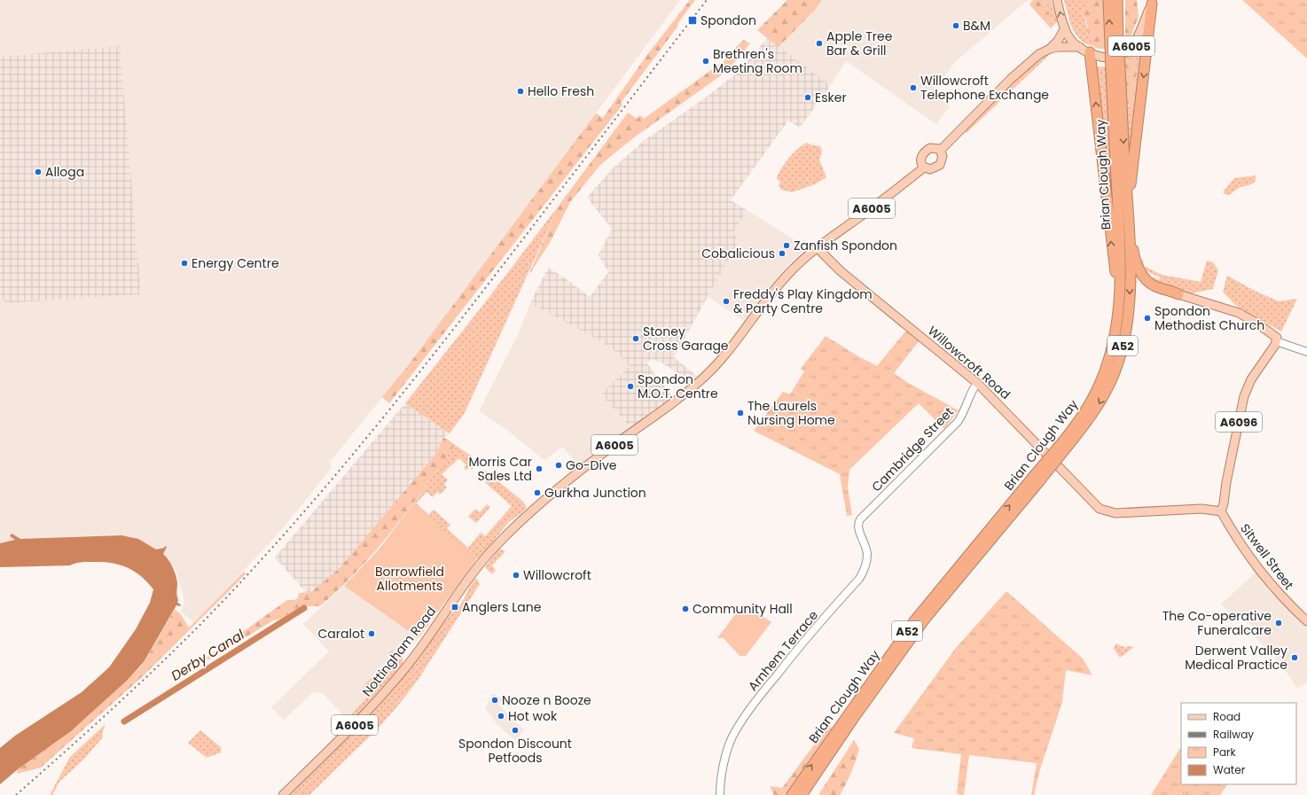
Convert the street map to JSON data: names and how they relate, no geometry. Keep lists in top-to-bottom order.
{
  "streets": {
    "highway": ["Brian Clough Way", "A52"],
    "main road": [
      "A6005",
      "Willowcroft Road",
      "A6096",
      "Sitwell Street",
      "Nottingham Road"
    ],
    "street": ["Cambridge Street", "Arnhem Terrace"]
  },
  "crossings": [
    ["A6005", "Nottingham Road"],
    ["Willowcroft Road", "A6096"],
    ["Willowcroft Road", "Cambridge Street"],
    ["Willowcroft Road", "Sitwell Street"],
    ["Willowcroft Road", "Nottingham Road"],
    ["A6096", "Sitwell Street"],
    ["Cambridge Street", "Arnhem Terrace"]
  ],
  "water": ["Derby Canal"],
  "parks": ["Borrowfield Allotments"],
  "places": {
    "transit": ["Spondon", "Anglers Lane"],
    "other": [
      "B&M",
      "Apple Tree Bar & Grill",
      "Brethren's Meeting Room",
      "Willowcroft Telephone Exchange",
      "Hello Fresh",
      "Esker",
      "Alloga",
      "Zanfish Spondon",
      "Cobalicious",
      "Energy Centre",
      "Freddy's Play Kingdom & Party Centre",
      "Spondon Methodist Church",
      "Stoney Cross Garage",
      "Spondon M.O.T. Centre",
      "The Laurels Nursing Home",
      "Go-Dive",
      "Morris Car Sales Ltd",
      "Gurkha Junction",
      "Willowcroft",
      "Community Hall",
      "The Co-operative Funeralcare",
      "Caralot",
      "Derwent Valley Medical Practice",
      "Nooze n Booze",
      "Hot wok",
      "Spondon Discount Petfoods"
    ]
  },
  "legend": [
    "Road",
    "Railway",
    "Park",
    "Water"
  ]
}
